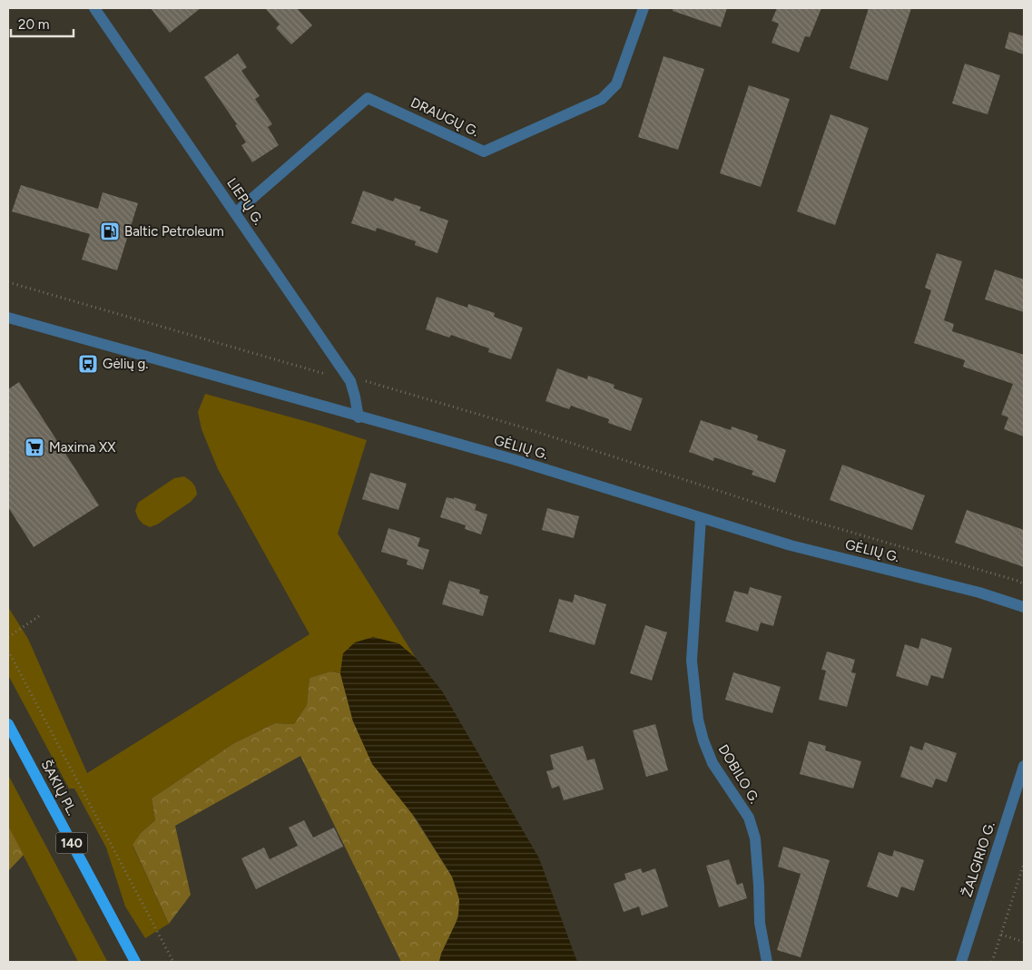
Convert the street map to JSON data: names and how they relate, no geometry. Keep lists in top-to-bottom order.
{
  "streets": {
    "main road": ["ŠAKIŲ PL.", "140"],
    "street": [
      "DRAUGŲ G.",
      "LIEPŲ G.",
      "GĖLIŲ G.",
      "DOBILO G.",
      "ŽALGIRIO G."
    ]
  },
  "crossings": [
    ["DRAUGŲ G.", "LIEPŲ G."],
    ["LIEPŲ G.", "GĖLIŲ G."],
    ["GĖLIŲ G.", "DOBILO G."]
  ],
  "places": {
    "fuel station": ["Baltic Petroleum"],
    "bus stop": ["Gėlių g."],
    "supermarket": ["Maxima XX"]
  },
  "scale_bar": "20 m"
}
